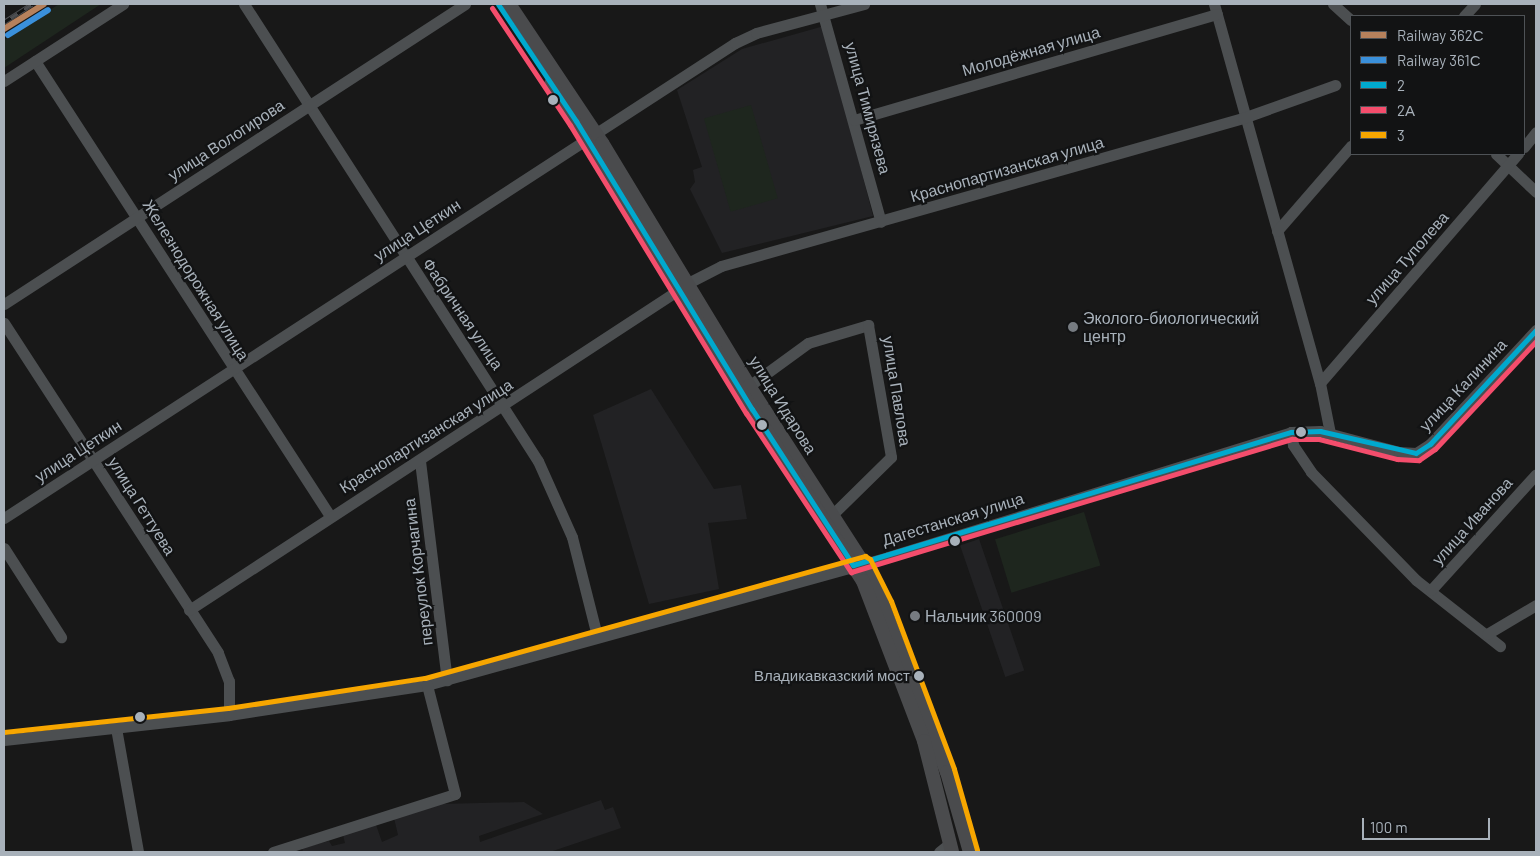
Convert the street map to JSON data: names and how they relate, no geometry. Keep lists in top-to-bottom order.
{
  "streets": {
    "main road": ["улица Идарова"],
    "street": [
      "Молодёжная улица",
      "улица Тимирязева",
      "улица Вологирова",
      "Краснопартизанская улица",
      "улица Цеткин",
      "улица Туполева",
      "Железнодорожная улица",
      "Фабричная улица",
      "улица Калинина",
      "улица Павлова",
      "улица Геттуева",
      "Дагестанская улица",
      "улица Иванова",
      "переулок Корчагина"
    ]
  },
  "crossings": [
    ["Молодёжная улица", "улица Тимирязева"],
    ["улица Тимирязева", "Краснопартизанская улица"],
    ["улица Тимирязева", "улица Цеткин"],
    ["улица Вологирова", "Железнодорожная улица"],
    ["улица Вологирова", "Фабричная улица"],
    ["Краснопартизанская улица", "Железнодорожная улица"],
    ["Краснопартизанская улица", "Фабричная улица"],
    ["Краснопартизанская улица", "улица Идарова"],
    ["Краснопартизанская улица", "улица Геттуева"],
    ["Краснопартизанская улица", "переулок Корчагина"],
    ["улица Цеткин", "Железнодорожная улица"],
    ["улица Цеткин", "Фабричная улица"],
    ["улица Цеткин", "улица Идарова"],
    ["улица Цеткин", "улица Геттуева"],
    ["Фабричная улица", "Дагестанская улица"],
    ["улица Калинина", "Дагестанская улица"],
    ["улица Павлова", "улица Идарова"],
    ["улица Идарова", "Дагестанская улица"],
    ["улица Геттуева", "Дагестанская улица"],
    ["Дагестанская улица", "переулок Корчагина"]
  ],
  "places": ["Эколого-биологический центр", "Нальчик 360009", "Владикавказский мост"],
  "lines": [
    "rail line 362С",
    "transit line 2",
    "transit line 2А",
    "rail line 361С",
    "transit line 3"
  ],
  "legend": [
    "Railway 362С",
    "Railway 361С",
    "2",
    "2А",
    "3"
  ],
  "scale_bar": "100 m"
}
